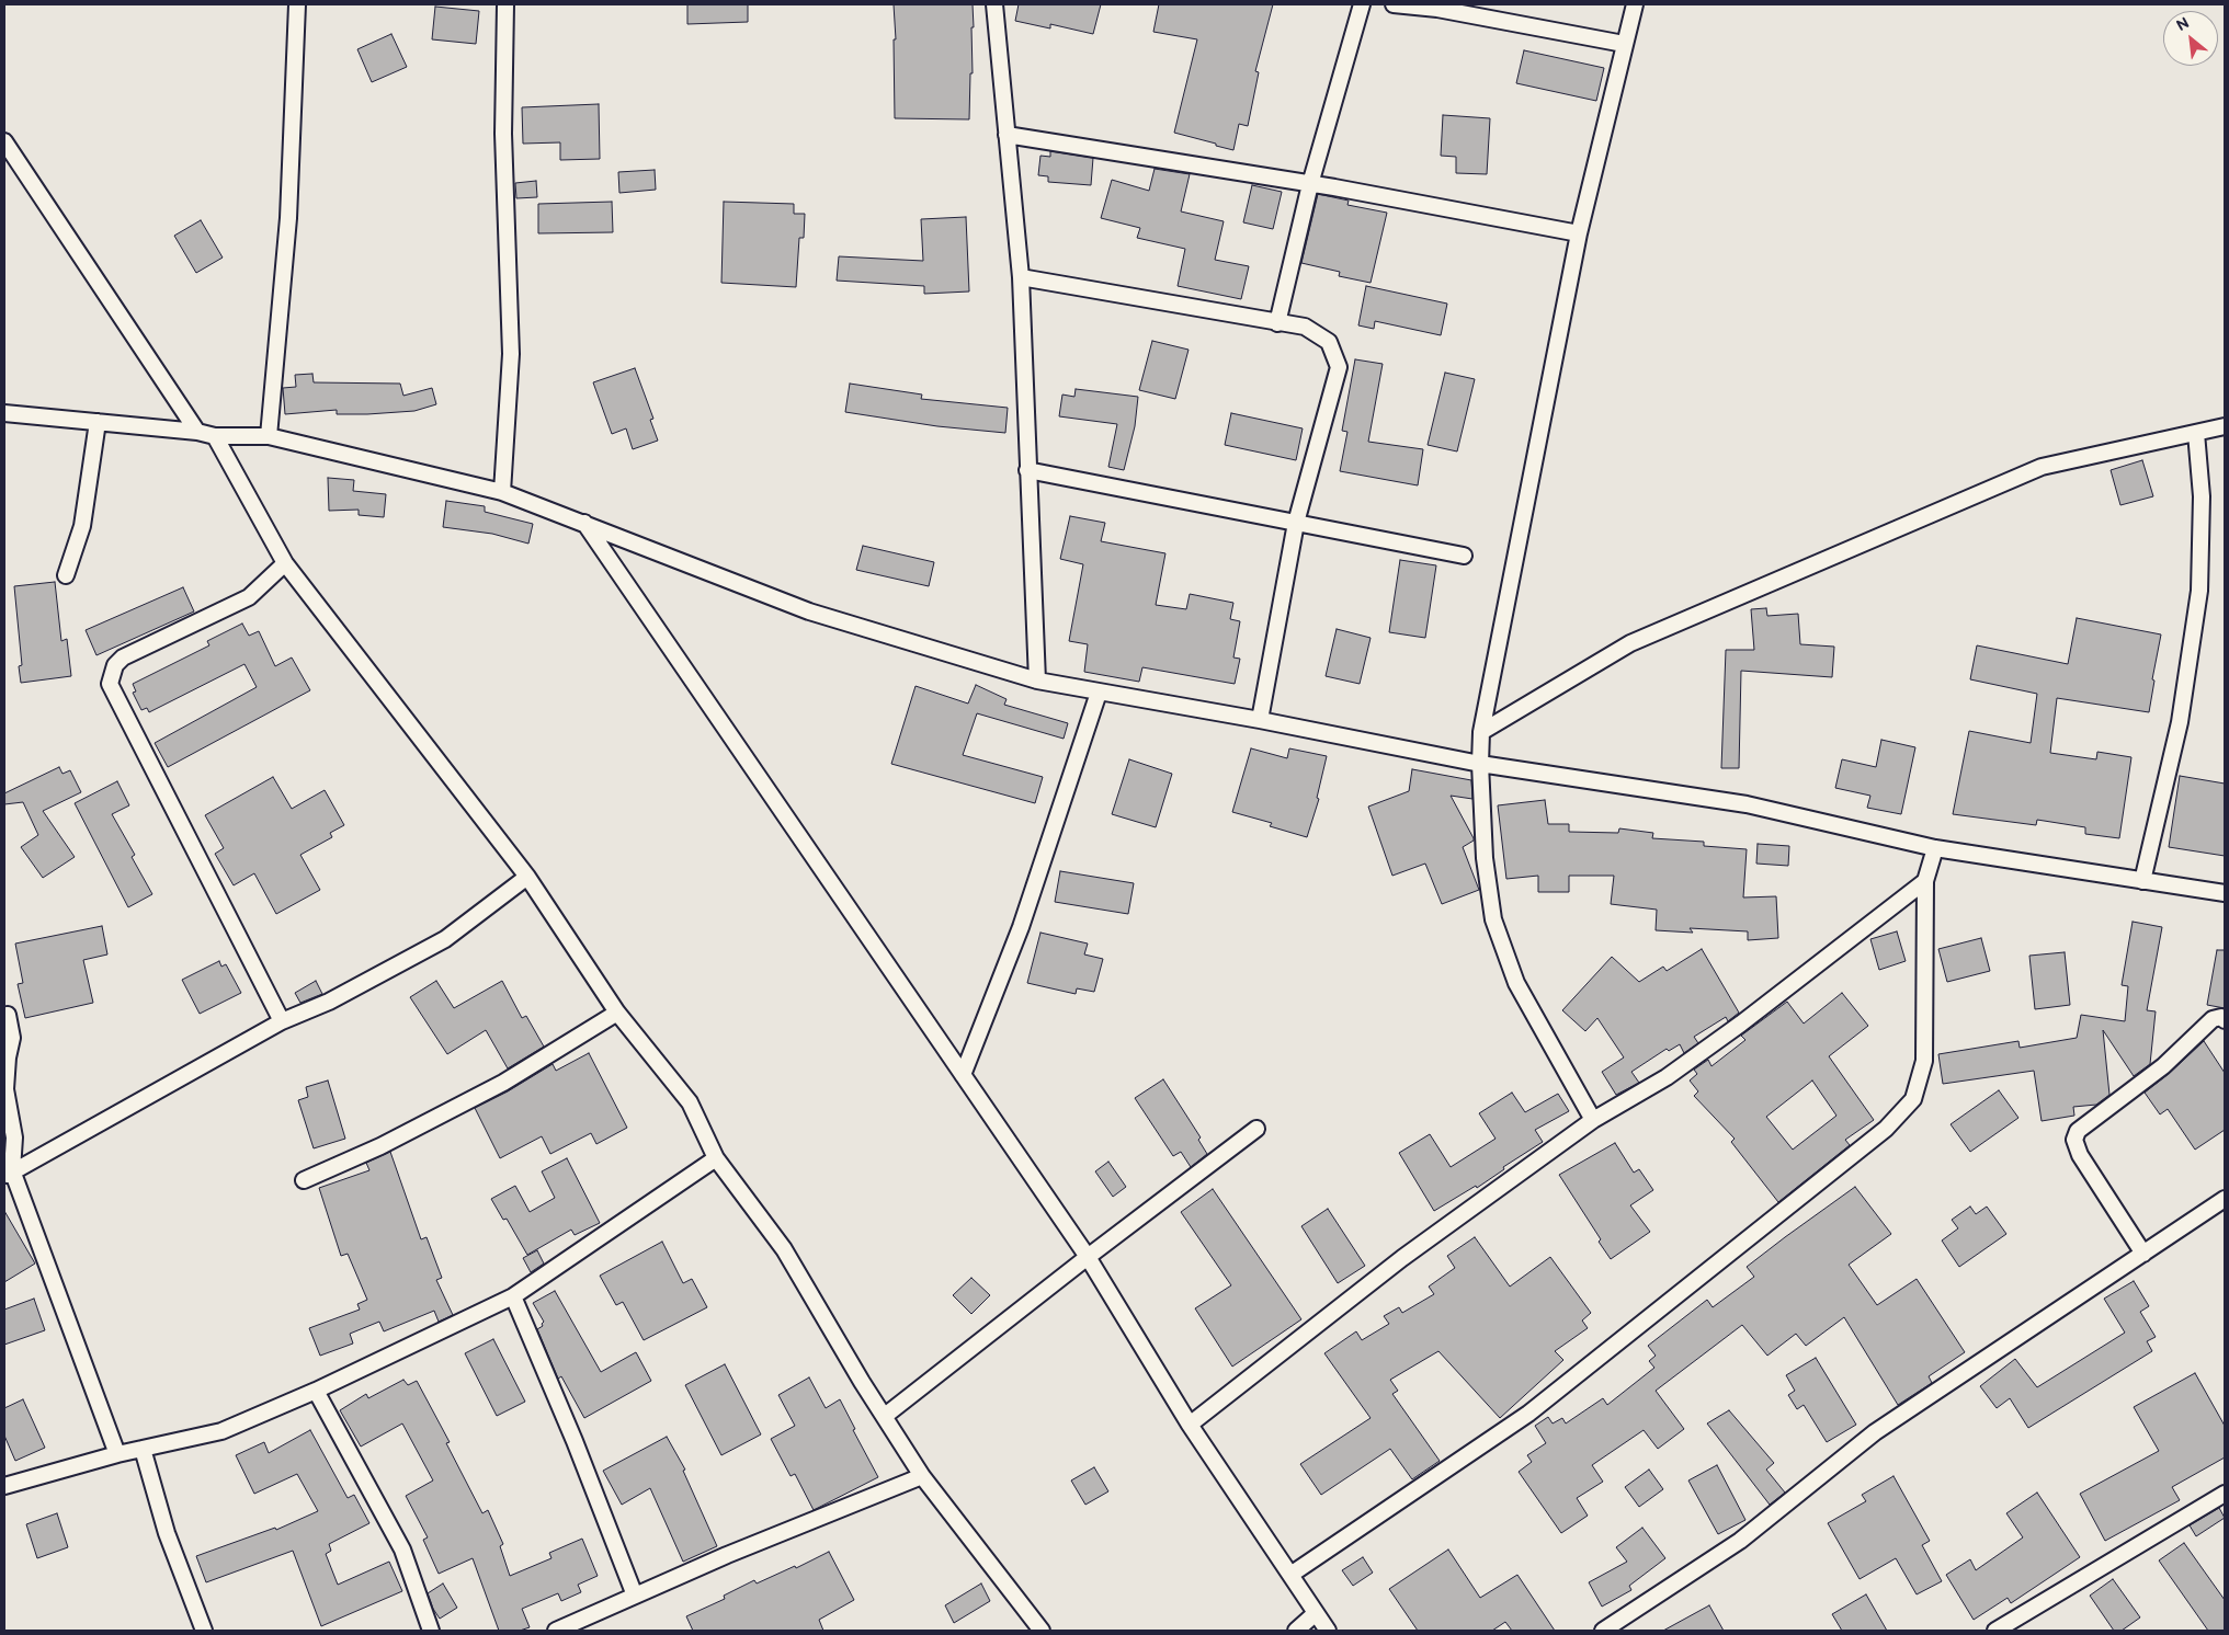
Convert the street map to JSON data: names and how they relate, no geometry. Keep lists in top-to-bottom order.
{
  "north": "top left"
}
